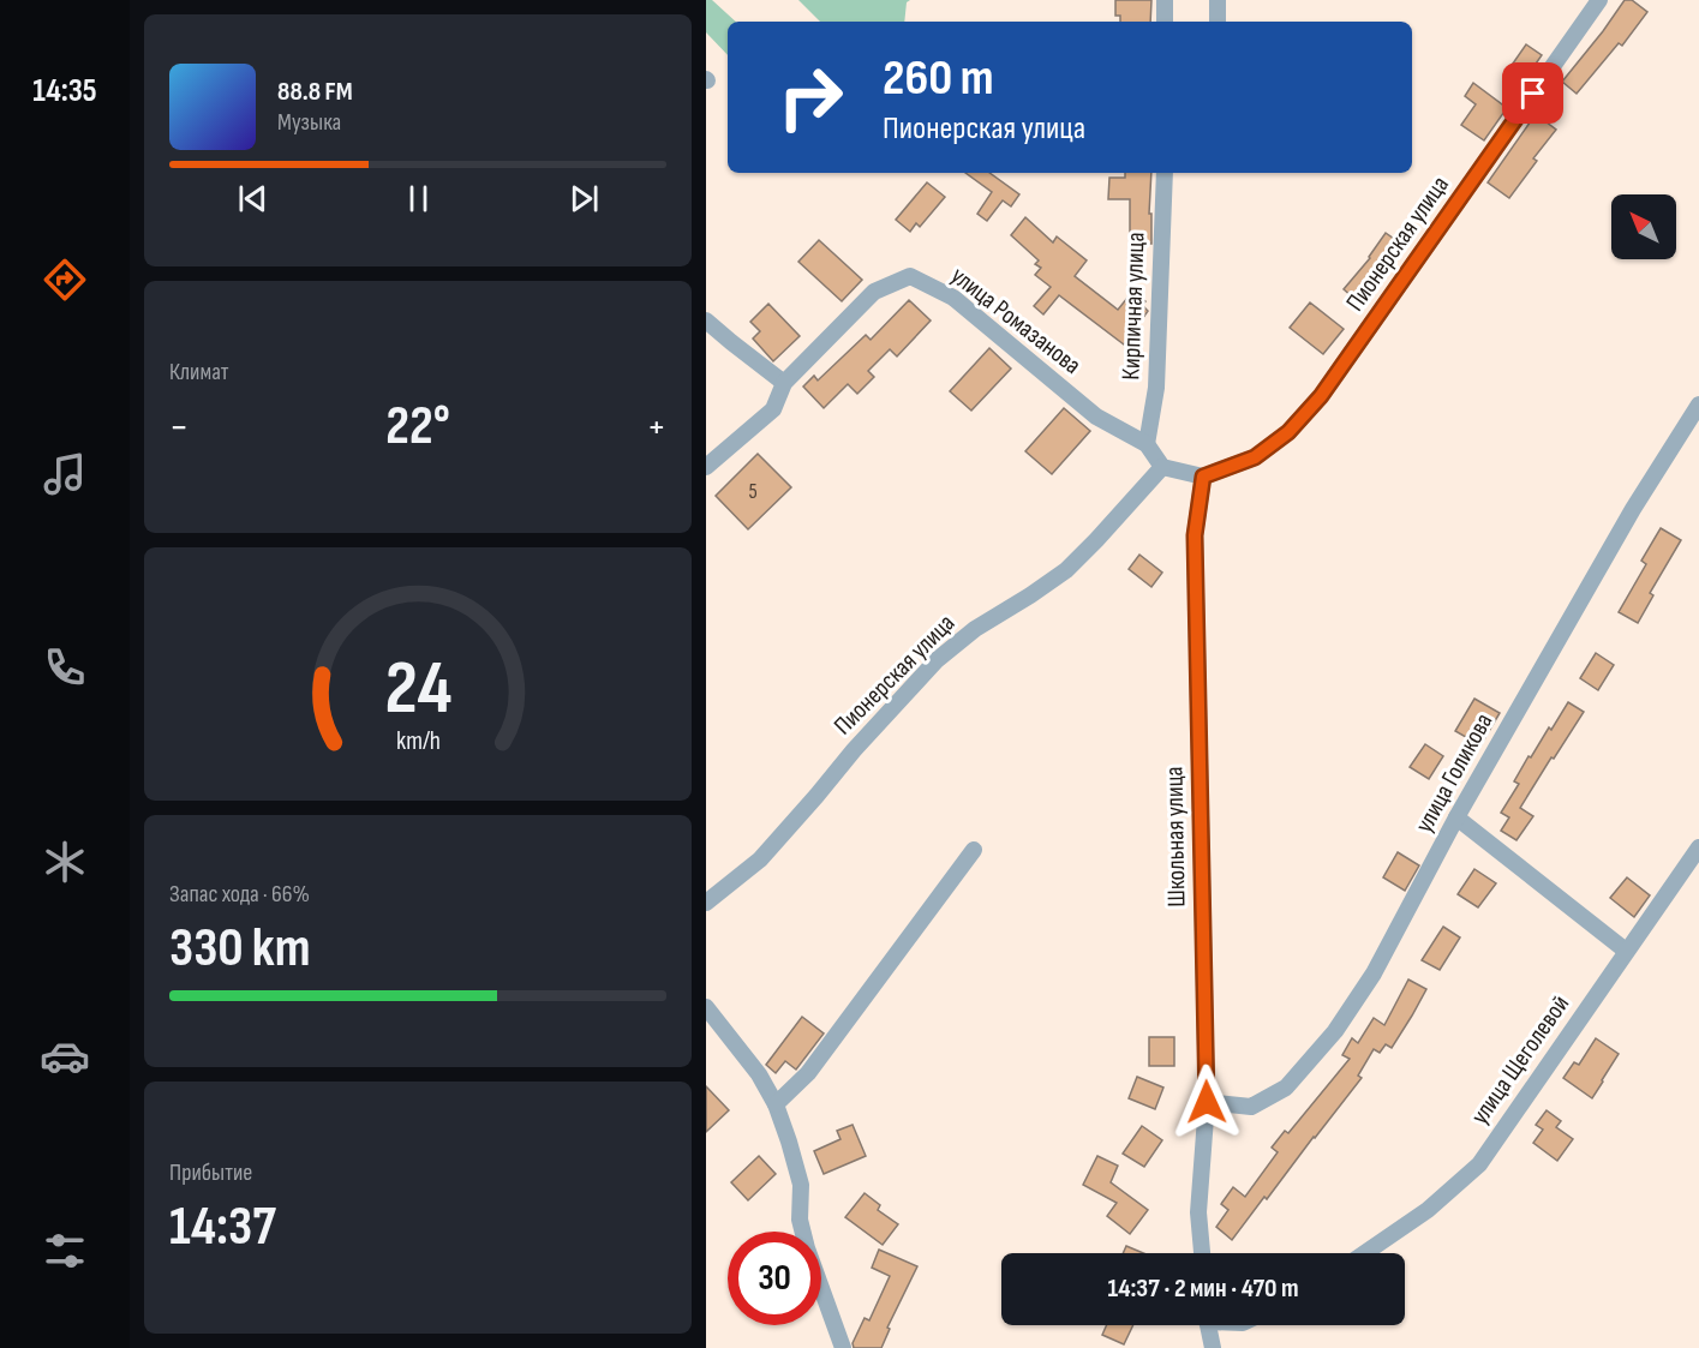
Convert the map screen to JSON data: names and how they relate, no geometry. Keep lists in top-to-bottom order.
{
  "streets": {
    "street": [
      "Пионерская улица",
      "Кирпичная улица",
      "улица Ромазанова",
      "улица Голикова",
      "Школьная улица",
      "улица Щеголевой"
    ]
  },
  "crossings": [
    ["Пионерская улица", "Школьная улица"],
    ["Кирпичная улица", "улица Ромазанова"],
    ["улица Голикова", "Школьная улица"]
  ],
  "house_numbers": ["5"],
  "north": "top left",
  "page": {
    "tabs": "14:35",
    "turn": ["260 m", "Пионерская улица"],
    "song": ["88.8 FM", "Музыка"],
    "tile": [
      "Климат",
      ["Запас хода · 66%", "330 km"],
      ["Прибытие", "14:37"]
    ],
    "heat": ["−", "22°", "+"],
    "limit": "30",
    "trip": "14:37 · 2 мин · 470 m",
    "gauge": ["24", "km/h"]
  }
}
